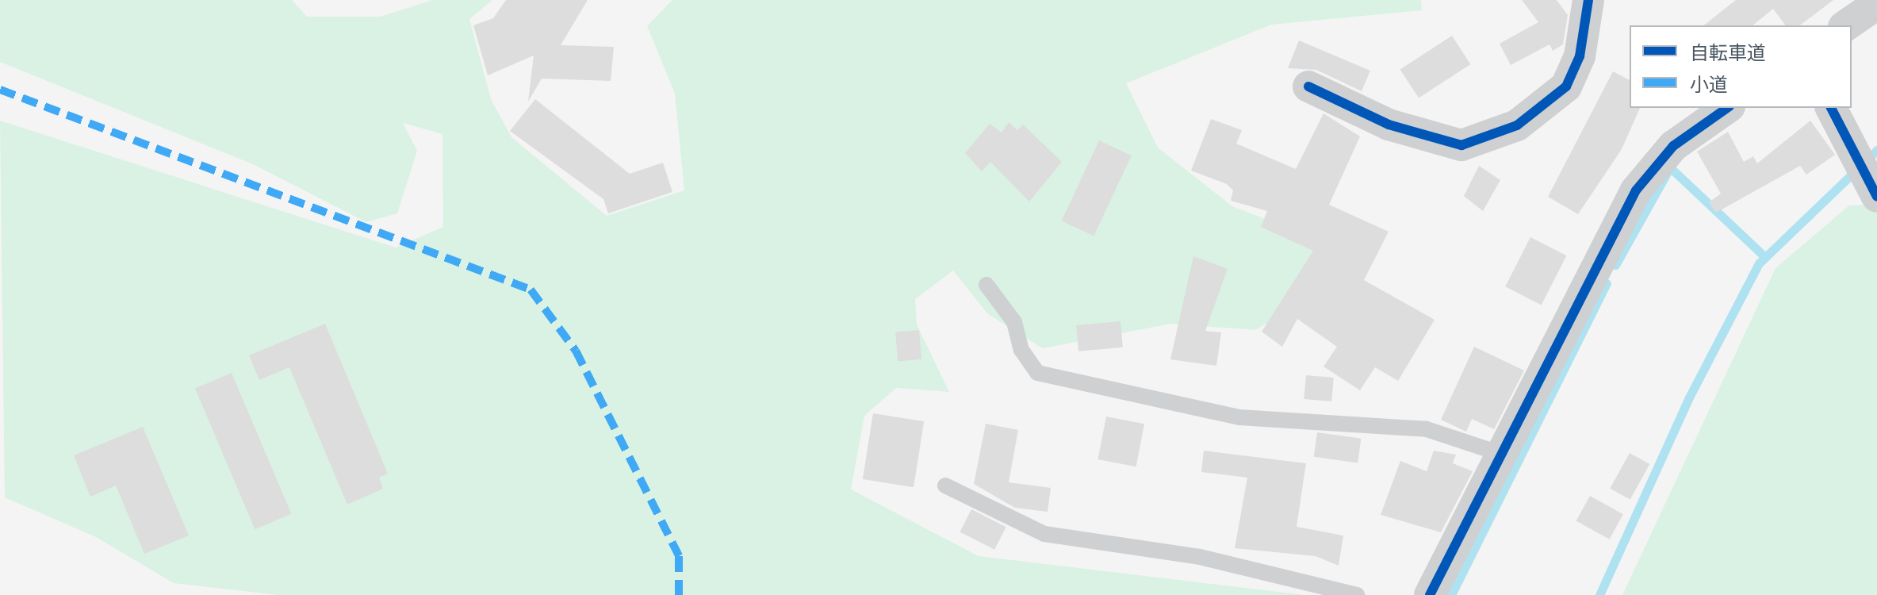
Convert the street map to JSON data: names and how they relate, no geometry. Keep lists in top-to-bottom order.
{
  "legend": ["自転車道", "小道"]
}
